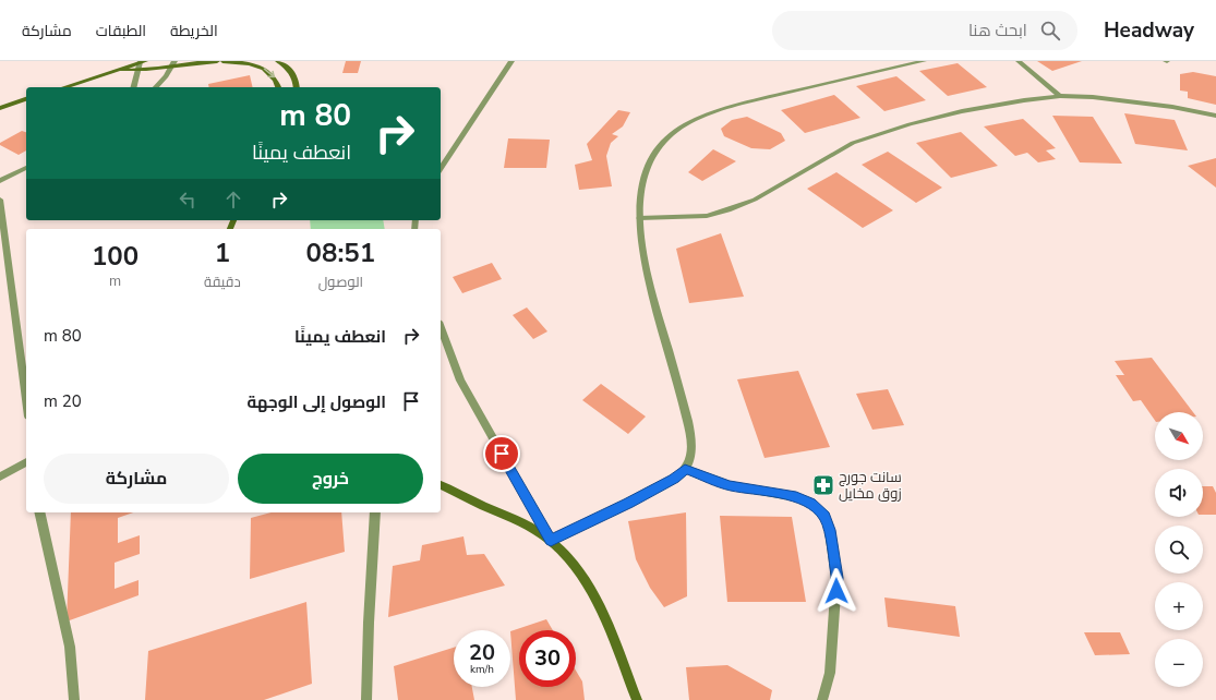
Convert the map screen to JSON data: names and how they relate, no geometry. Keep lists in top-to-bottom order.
{
  "places": {
    "pharmacy": ["سانت جورج زوق مخايل"]
  },
  "north": "bottom right",
  "page": {
    "header": "Headway",
    "search": "ابحث هنا",
    "nav": ["الخريطة", "الطبقات", "مشاركة"],
    "turn": ["80 m", "انعطف يمينًا"],
    "eta": [
      "08:51",
      "الوصول",
      "1",
      "دقيقة",
      "100",
      "m"
    ],
    "list": [
      {
        "name": "انعطف يمينًا",
        "value": "80 m"
      },
      {
        "name": "الوصول إلى الوجهة",
        "value": "20 m"
      }
    ],
    "map_buttons": ["+", "−"],
    "buttons": ["خروج", "مشاركة"],
    "speed": "20 km/h",
    "limit": "30"
  }
}
